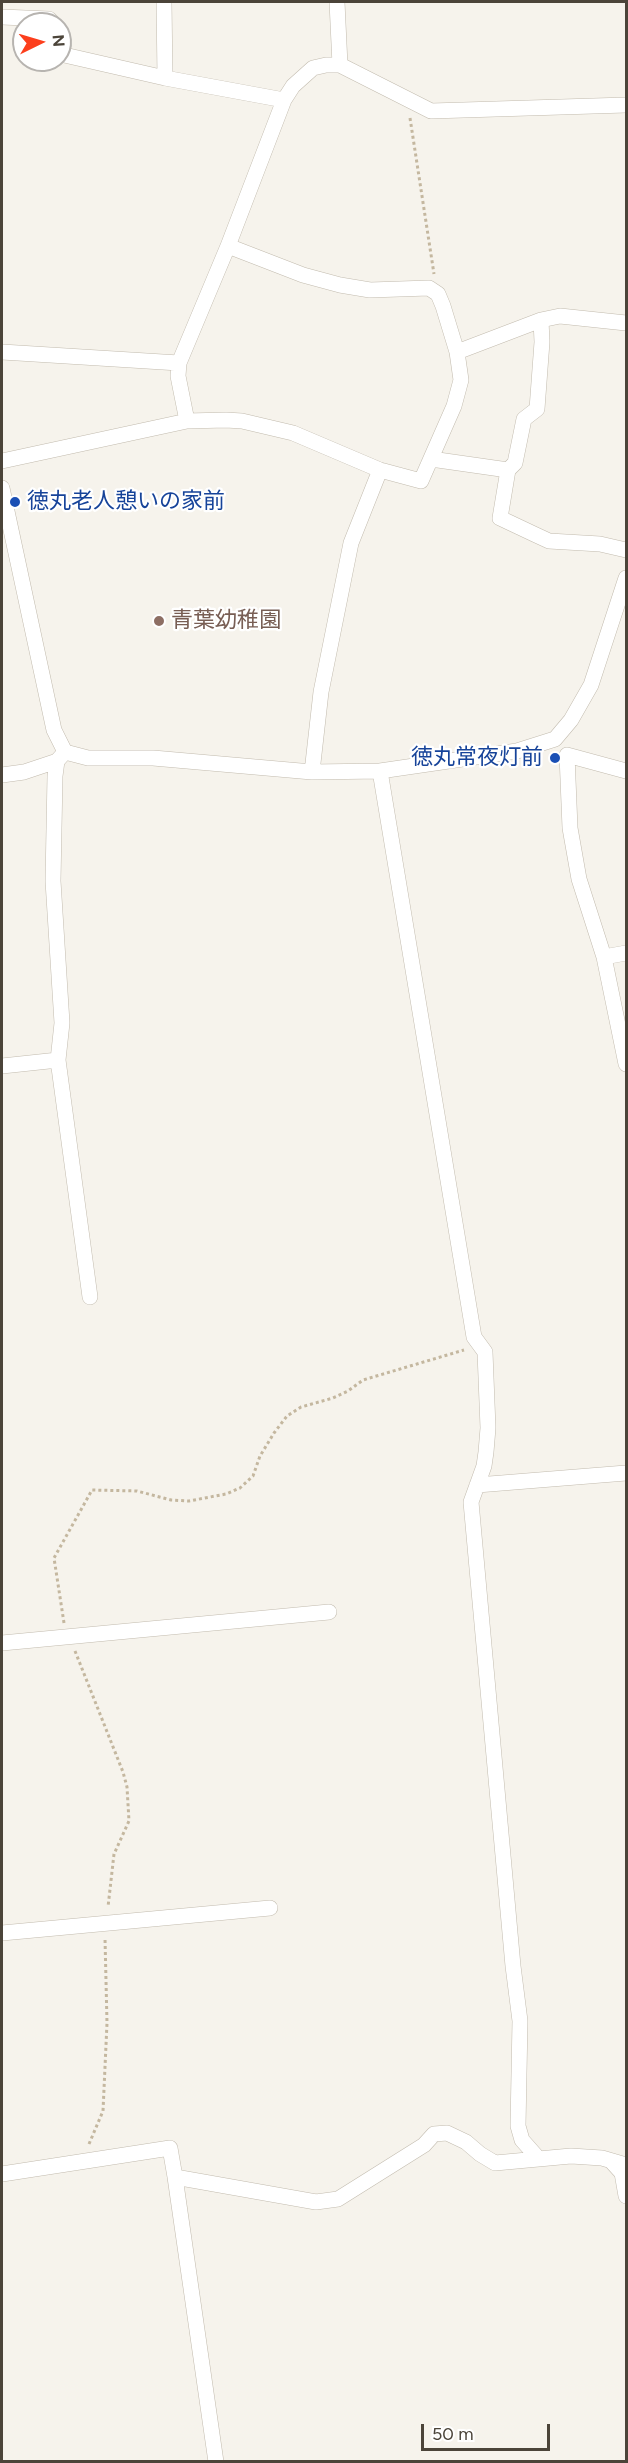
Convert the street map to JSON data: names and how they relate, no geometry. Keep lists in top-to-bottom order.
{
  "places": ["徳丸老人憩いの家前", "青葉幼稚園", "徳丸常夜灯前"],
  "scale_bar": "50 m",
  "north": "right"
}
